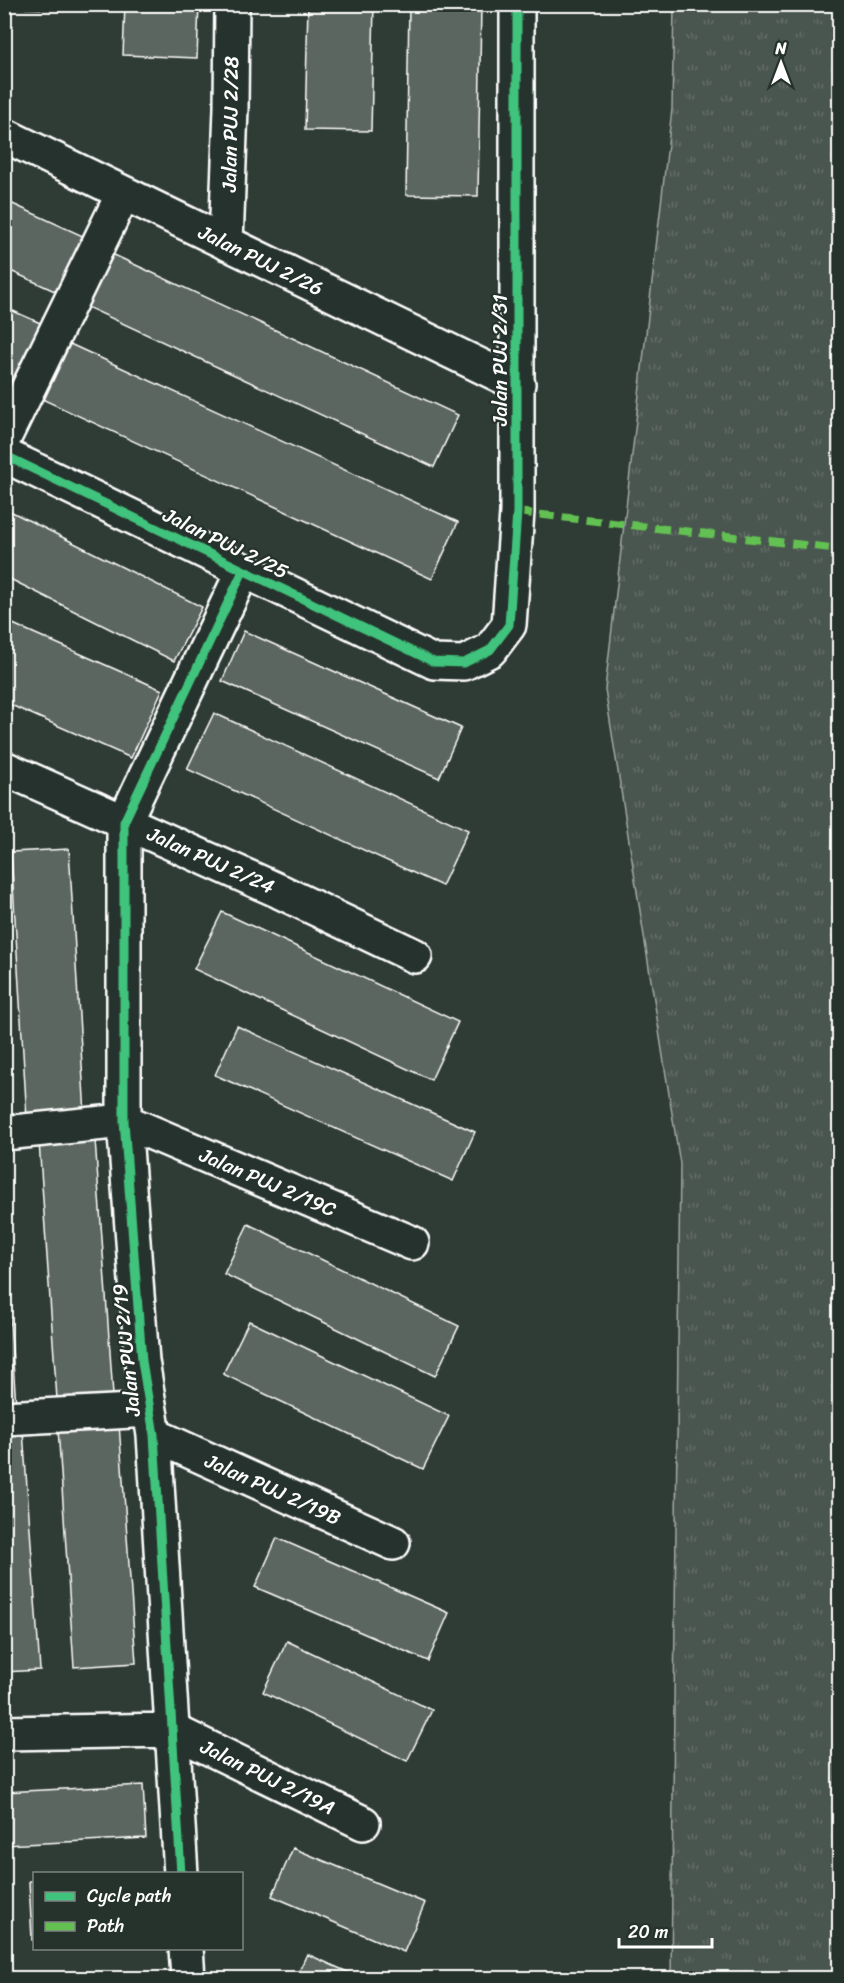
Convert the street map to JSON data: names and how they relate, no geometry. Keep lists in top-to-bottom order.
{
  "streets": {
    "street": [
      "Jalan PUJ 2/28",
      "Jalan PUJ 2/26",
      "Jalan PUJ 2/31",
      "Jalan PUJ 2/25",
      "Jalan PUJ 2/24",
      "Jalan PUJ 2/19C",
      "Jalan PUJ 2/19",
      "Jalan PUJ 2/19B",
      "Jalan PUJ 2/19A"
    ]
  },
  "crossings": [
    ["Jalan PUJ 2/28", "Jalan PUJ 2/26"],
    ["Jalan PUJ 2/26", "Jalan PUJ 2/31"],
    ["Jalan PUJ 2/31", "Jalan PUJ 2/25"],
    ["Jalan PUJ 2/24", "Jalan PUJ 2/19"],
    ["Jalan PUJ 2/19C", "Jalan PUJ 2/19"],
    ["Jalan PUJ 2/19", "Jalan PUJ 2/19B"],
    ["Jalan PUJ 2/19", "Jalan PUJ 2/19A"]
  ],
  "legend": ["Cycle path", "Path"],
  "scale_bar": "20 m",
  "north": "top"
}
